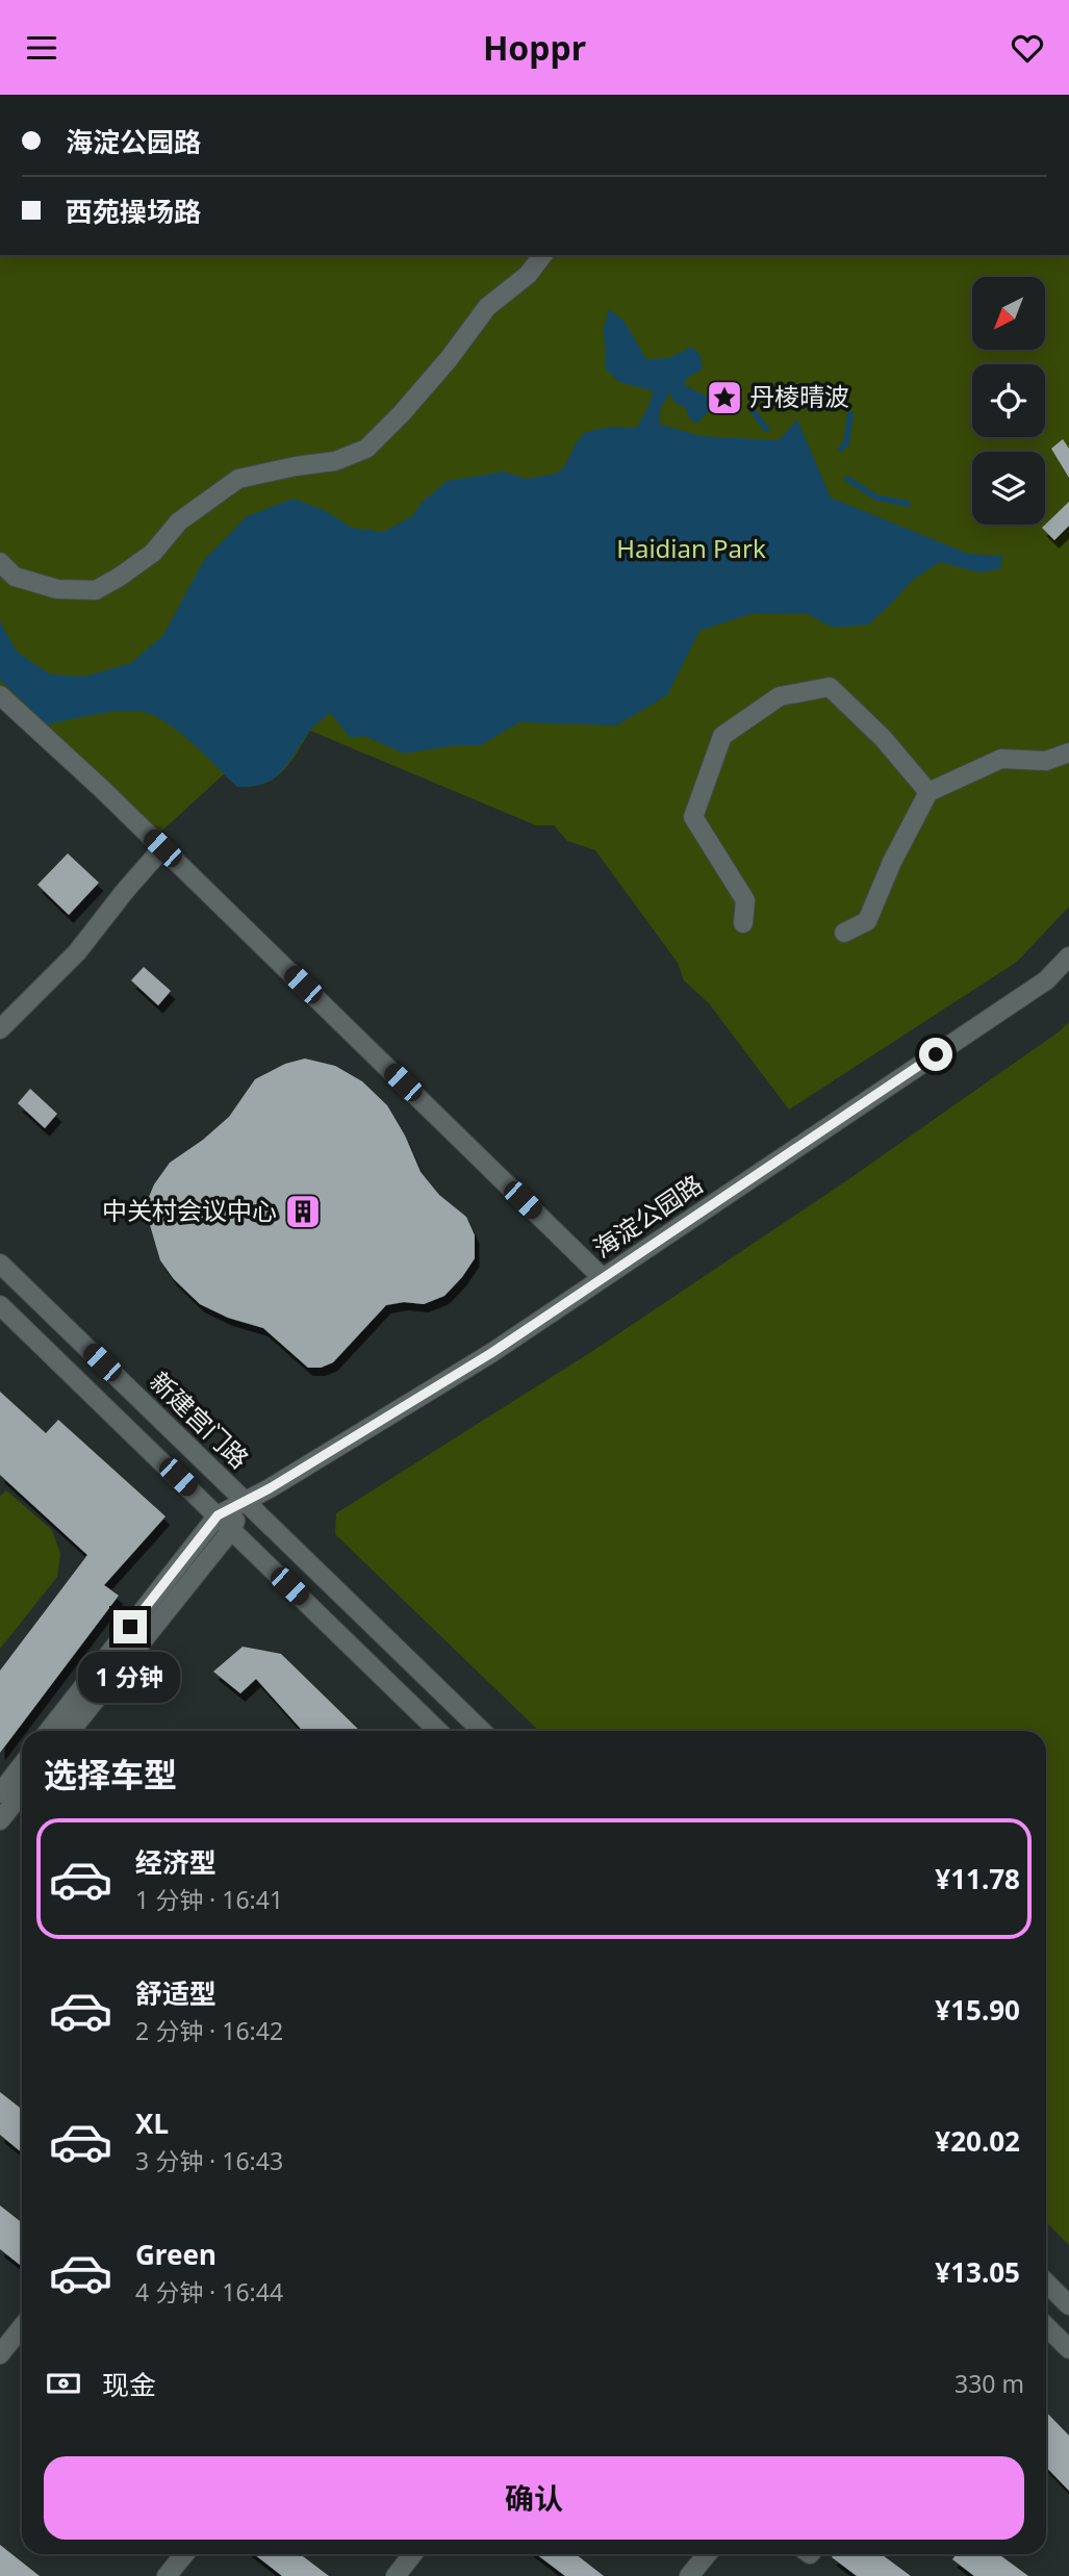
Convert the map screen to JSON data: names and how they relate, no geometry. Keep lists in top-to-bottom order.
{
  "streets": {
    "street": ["海淀公园路", "新建宫门路"]
  },
  "crossings": [
    ["海淀公园路", "新建宫门路"]
  ],
  "parks": ["Haidian Park"],
  "places": {
    "place": ["丹棱晴波"],
    "building": ["中关村会议中心"]
  },
  "north": "bottom left",
  "page": {
    "header": "Hoppr",
    "banner": ["海淀公园路", "西苑操场路"],
    "bubble": "1 分钟",
    "heading": "选择车型",
    "list": [
      {
        "name": "经济型",
        "note": "1 分钟 · 16:41",
        "value": "¥11.78"
      },
      {
        "name": "舒适型",
        "note": "2 分钟 · 16:42",
        "value": "¥15.90"
      },
      {
        "name": "XL",
        "note": "3 分钟 · 16:43",
        "value": "¥20.02"
      },
      {
        "name": "Green",
        "note": "4 分钟 · 16:44",
        "value": "¥13.05"
      }
    ],
    "pay": ["现金", "330 m"],
    "buttons": "确认"
  }
}
